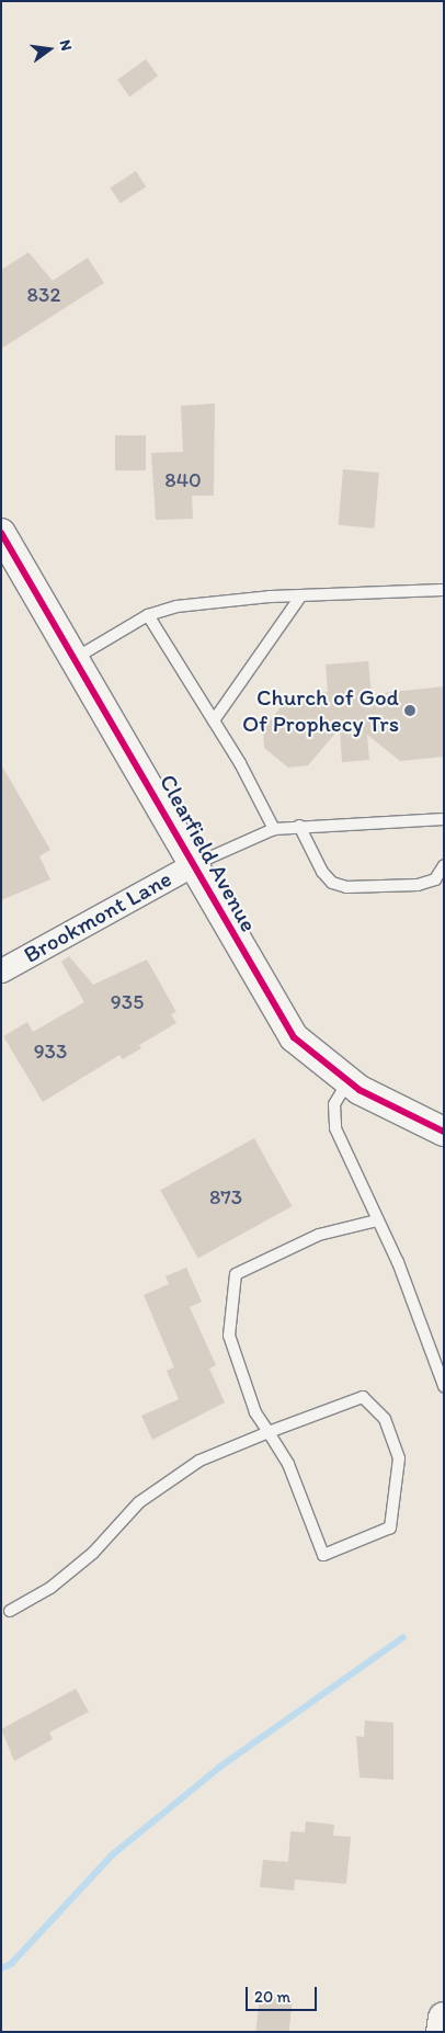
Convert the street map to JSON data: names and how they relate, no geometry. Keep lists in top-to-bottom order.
{
  "streets": {
    "street": ["Clearfield Avenue", "Brookmont Lane"]
  },
  "crossings": [
    ["Clearfield Avenue", "Brookmont Lane"]
  ],
  "places": ["Church of God Of Prophecy Trs"],
  "house_numbers": [
    "832",
    "840",
    "935",
    "933",
    "873"
  ],
  "scale_bar": "20 m",
  "north": "right"
}
